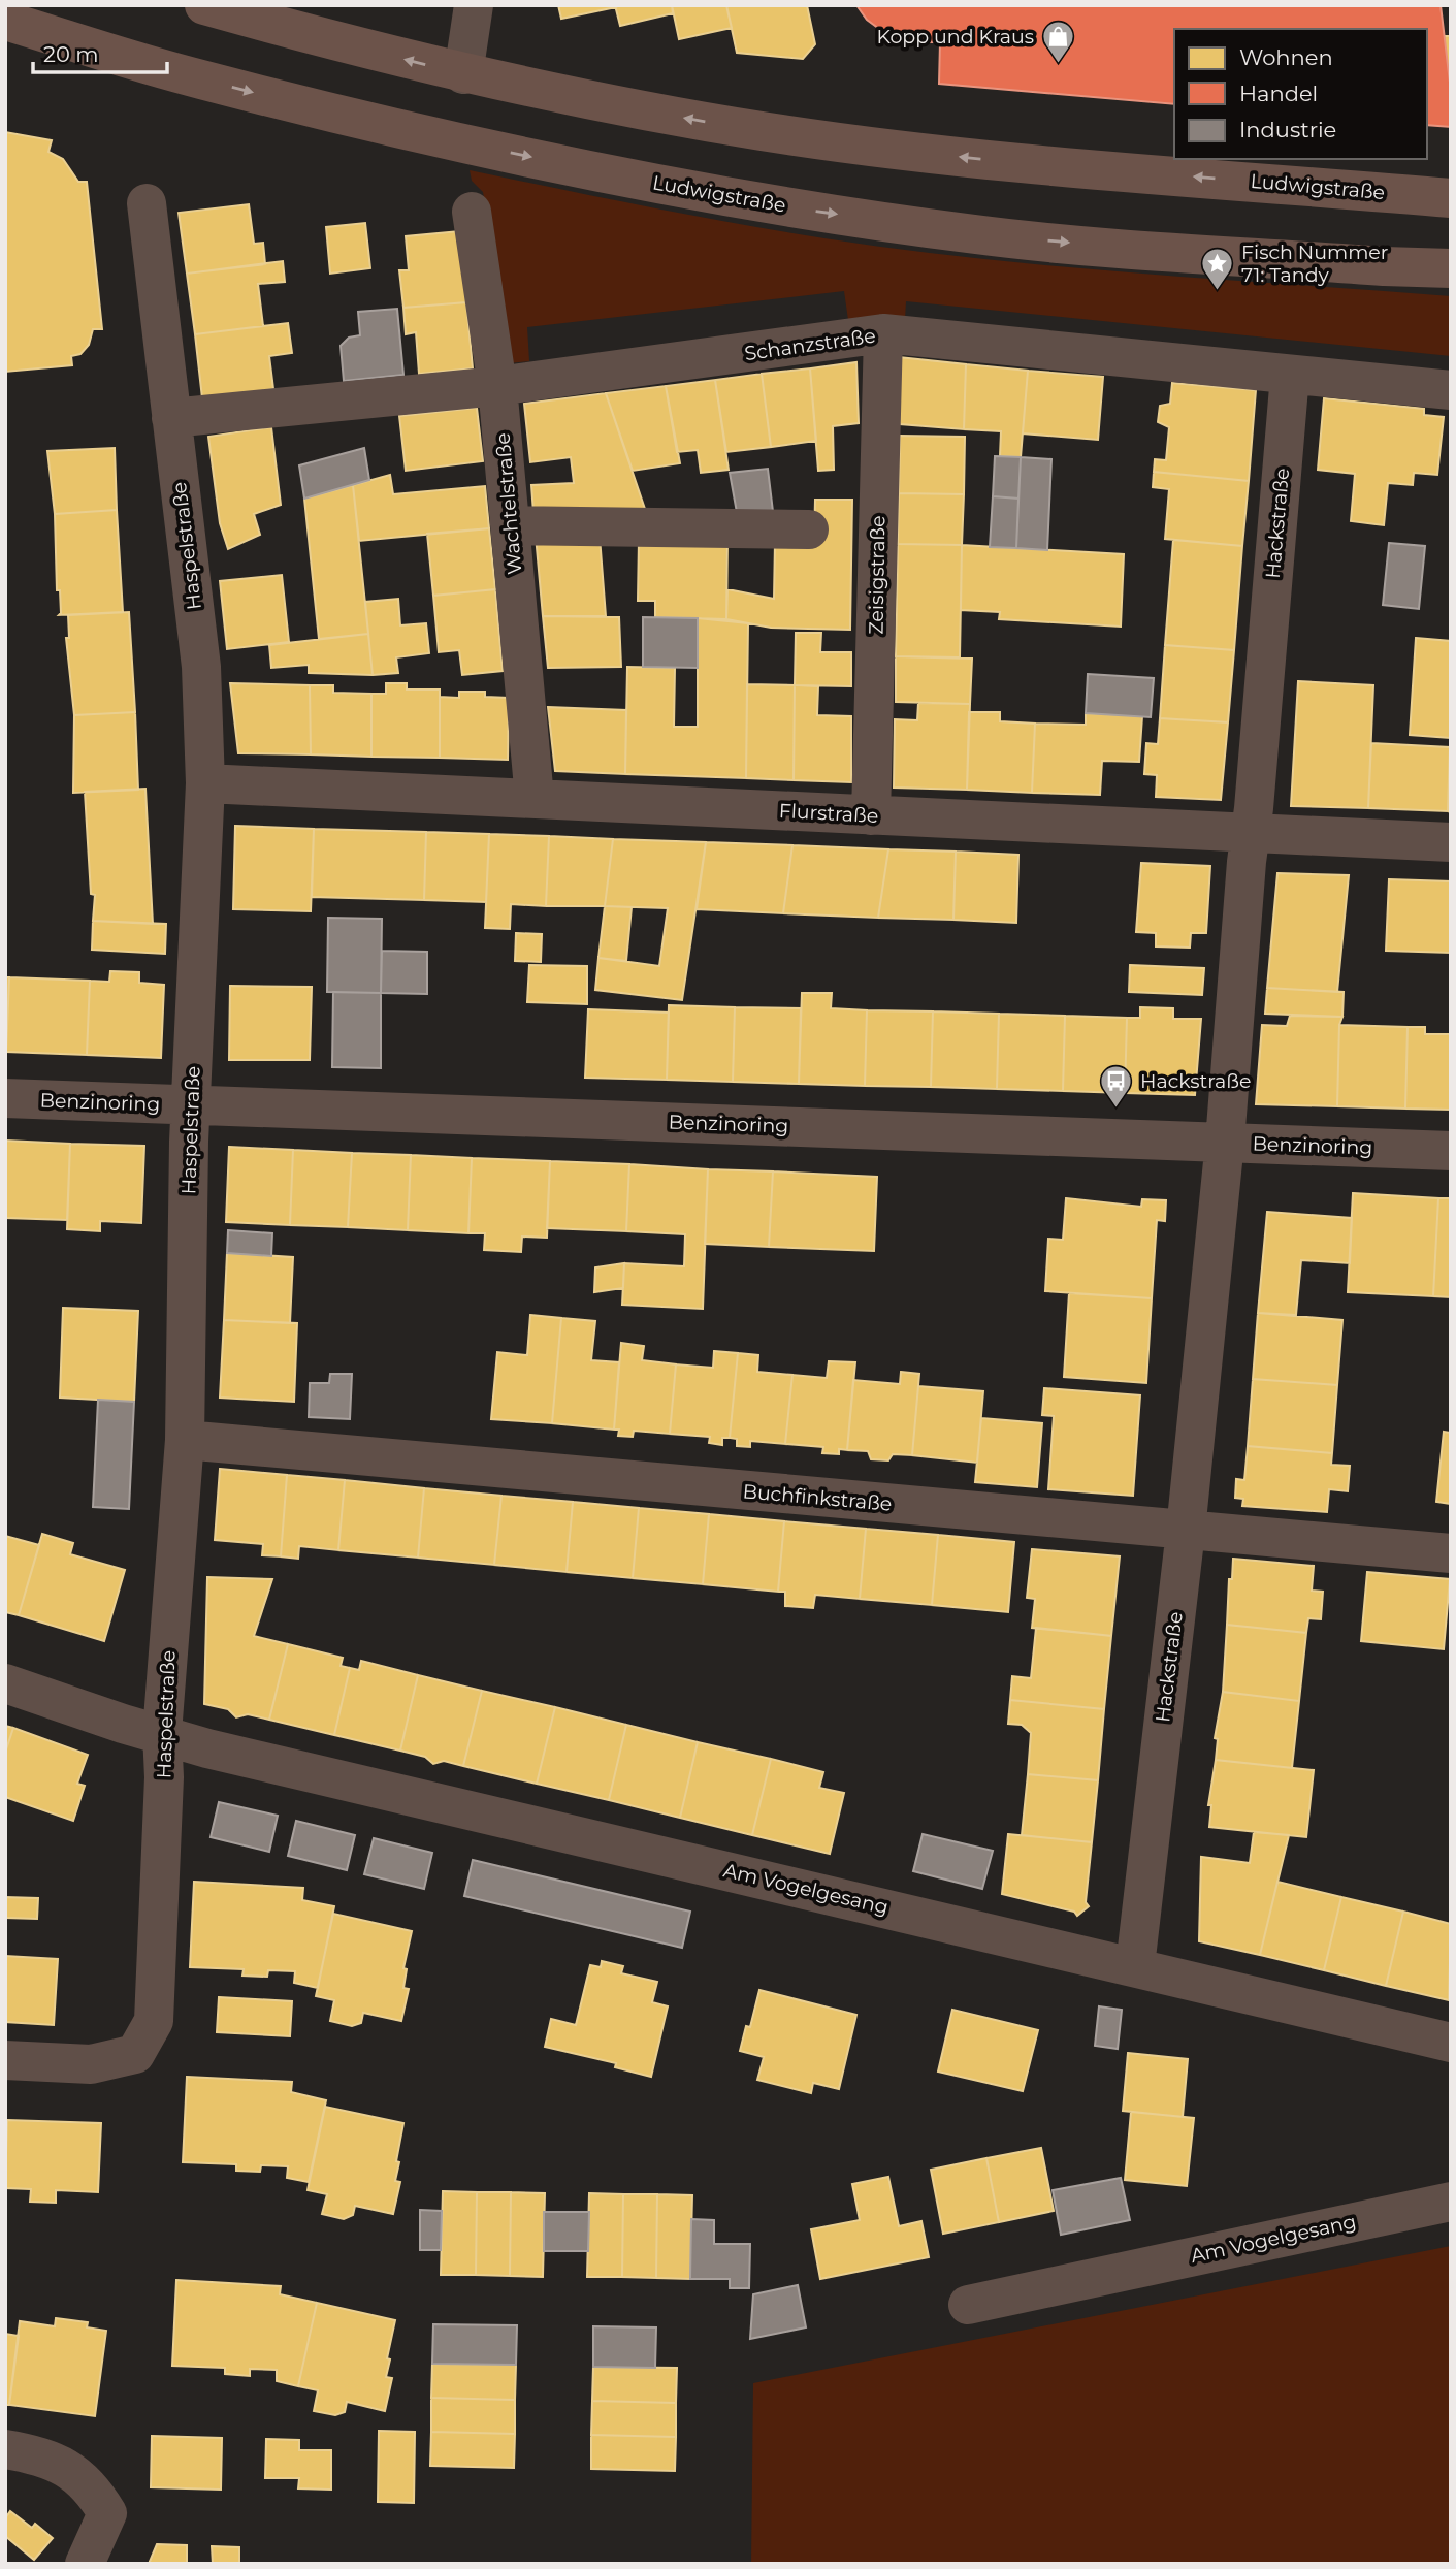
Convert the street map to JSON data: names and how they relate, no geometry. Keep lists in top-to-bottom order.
{
  "streets": {
    "main road": ["Ludwigstraße"],
    "street": [
      "Schanzstraße",
      "Wachtelstraße",
      "Hackstraße",
      "Haspelstraße",
      "Zeisigstraße",
      "Flurstraße",
      "Benzinoring",
      "Buchfinkstraße",
      "Am Vogelgesang"
    ]
  },
  "crossings": [
    ["Schanzstraße", "Wachtelstraße"],
    ["Schanzstraße", "Hackstraße"],
    ["Schanzstraße", "Haspelstraße"],
    ["Schanzstraße", "Zeisigstraße"],
    ["Wachtelstraße", "Flurstraße"],
    ["Hackstraße", "Flurstraße"],
    ["Hackstraße", "Benzinoring"],
    ["Hackstraße", "Buchfinkstraße"],
    ["Hackstraße", "Am Vogelgesang"],
    ["Haspelstraße", "Flurstraße"],
    ["Haspelstraße", "Benzinoring"],
    ["Haspelstraße", "Buchfinkstraße"],
    ["Haspelstraße", "Am Vogelgesang"],
    ["Zeisigstraße", "Flurstraße"]
  ],
  "places": {
    "shop": ["Kopp und Kraus"],
    "place": ["Fisch Nummer 71: Tandy"],
    "bus stop": ["Hackstraße"]
  },
  "legend": ["Wohnen", "Handel", "Industrie"],
  "scale_bar": "20 m"
}
